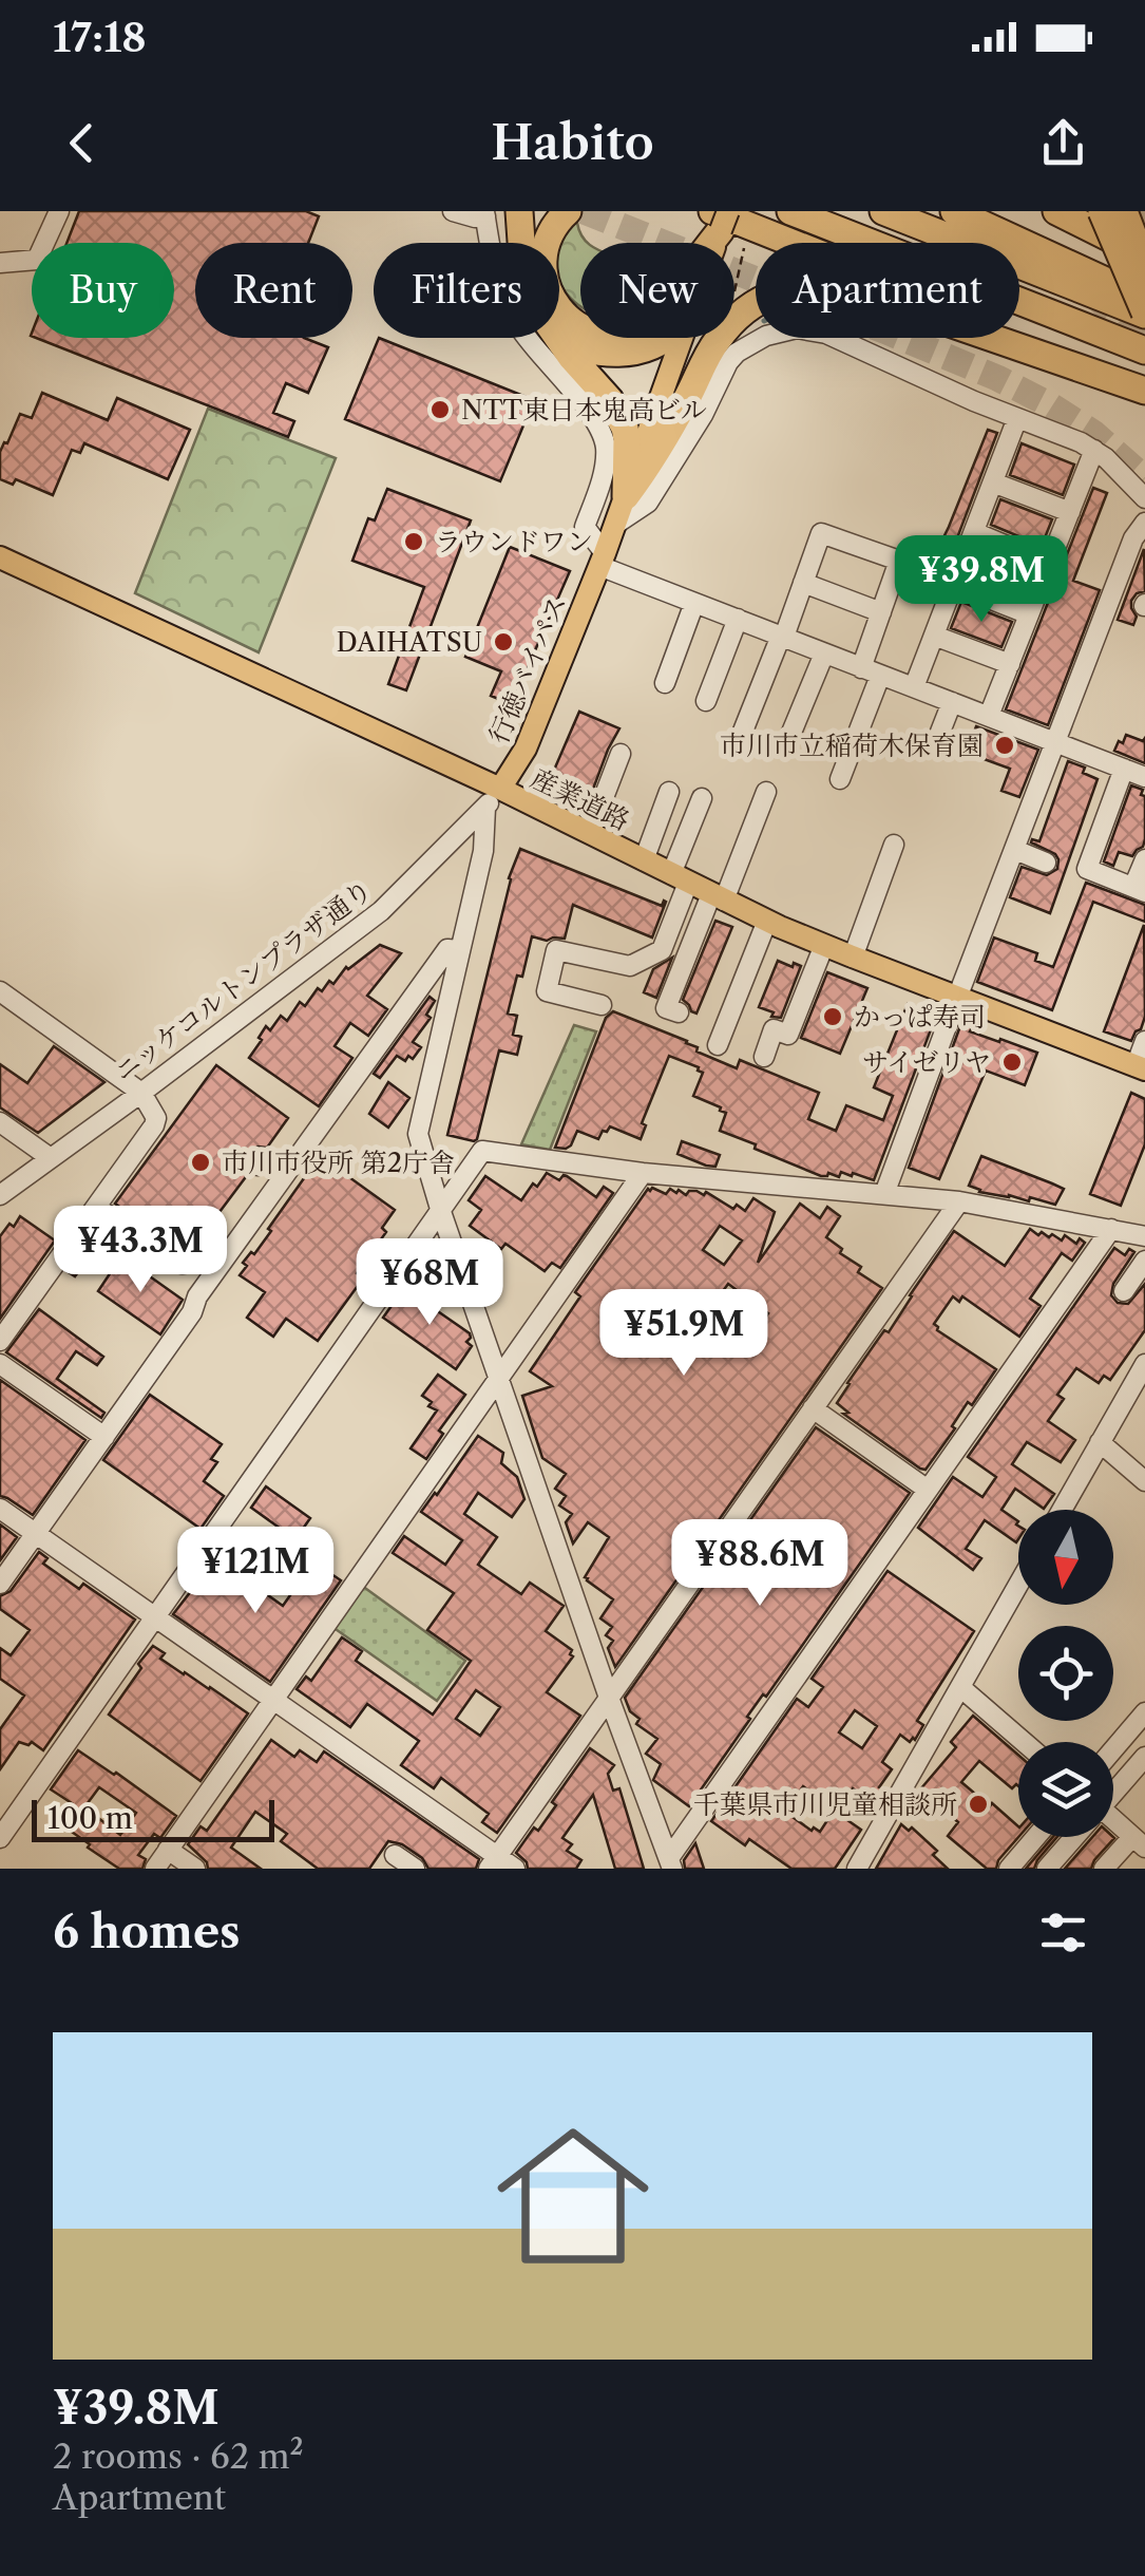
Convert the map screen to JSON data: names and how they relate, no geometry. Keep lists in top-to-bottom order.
{
  "streets": {
    "main road": ["行徳バイパス", "産業道路"],
    "street": ["ニッケコルトンプラザ通り"]
  },
  "crossings": [
    ["行徳バイパス", "産業道路"],
    ["行徳バイパス", "ニッケコルトンプラザ通り"],
    ["産業道路", "ニッケコルトンプラザ通り"]
  ],
  "places": [
    "NTT東日本鬼高ビル",
    "ラウンドワン",
    "DAIHATSU",
    "市川市立稲荷木保育園",
    "かっぱ寿司",
    "サイゼリヤ",
    "市川市役所 第2庁舎",
    "千葉県市川児童相談所"
  ],
  "scale_bar": "100 m",
  "north": "bottom",
  "page": {
    "status": "17:18",
    "header": "Habito",
    "chip": [
      "Buy",
      "Rent",
      "Filters",
      "New",
      "Apartment"
    ],
    "price": [
      "¥39.8M",
      "¥43.3M",
      "¥68M",
      "¥51.9M",
      "¥88.6M",
      "¥121M"
    ],
    "scale": "100 m",
    "heading": "6 homes",
    "list": [
      {
        "name": "¥39.8M",
        "note": "2 rooms · 62 m² · Apartment"
      }
    ]
  }
}
